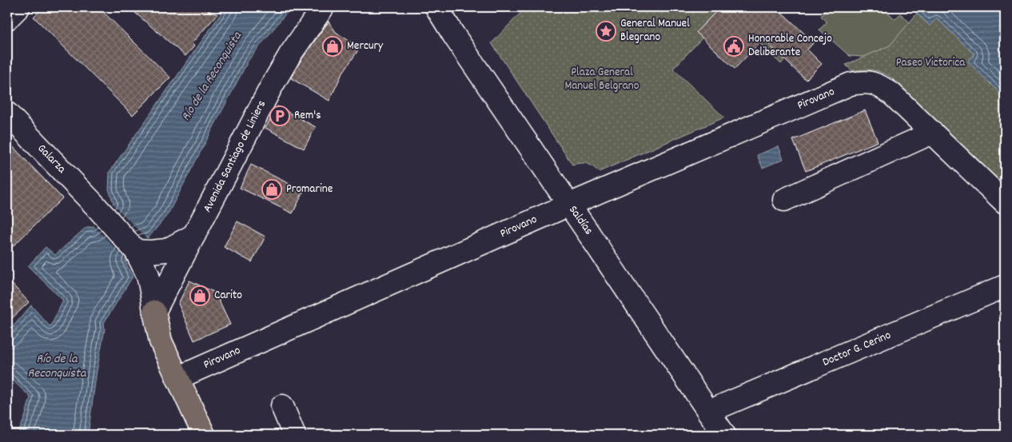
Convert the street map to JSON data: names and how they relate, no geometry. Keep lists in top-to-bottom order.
{
  "streets": {
    "street": [
      "Pirovano",
      "Avenida Santiago de Liniers",
      "Galarza",
      "Saldías",
      "Doctor G. Cerino"
    ]
  },
  "crossings": [
    ["Pirovano", "Saldías"],
    ["Saldías", "Doctor G. Cerino"]
  ],
  "water": ["Río de la Reconquista"],
  "parks": ["Paseo Victorica", "Plaza General Manuel Belgrano"],
  "places": {
    "place": ["General Manuel Blegrano"],
    "shop": ["Mercury", "Promarine", "Carito"],
    "public building": ["Honorable Concejo Deliberante"],
    "parking": ["Rem's"]
  }
}
